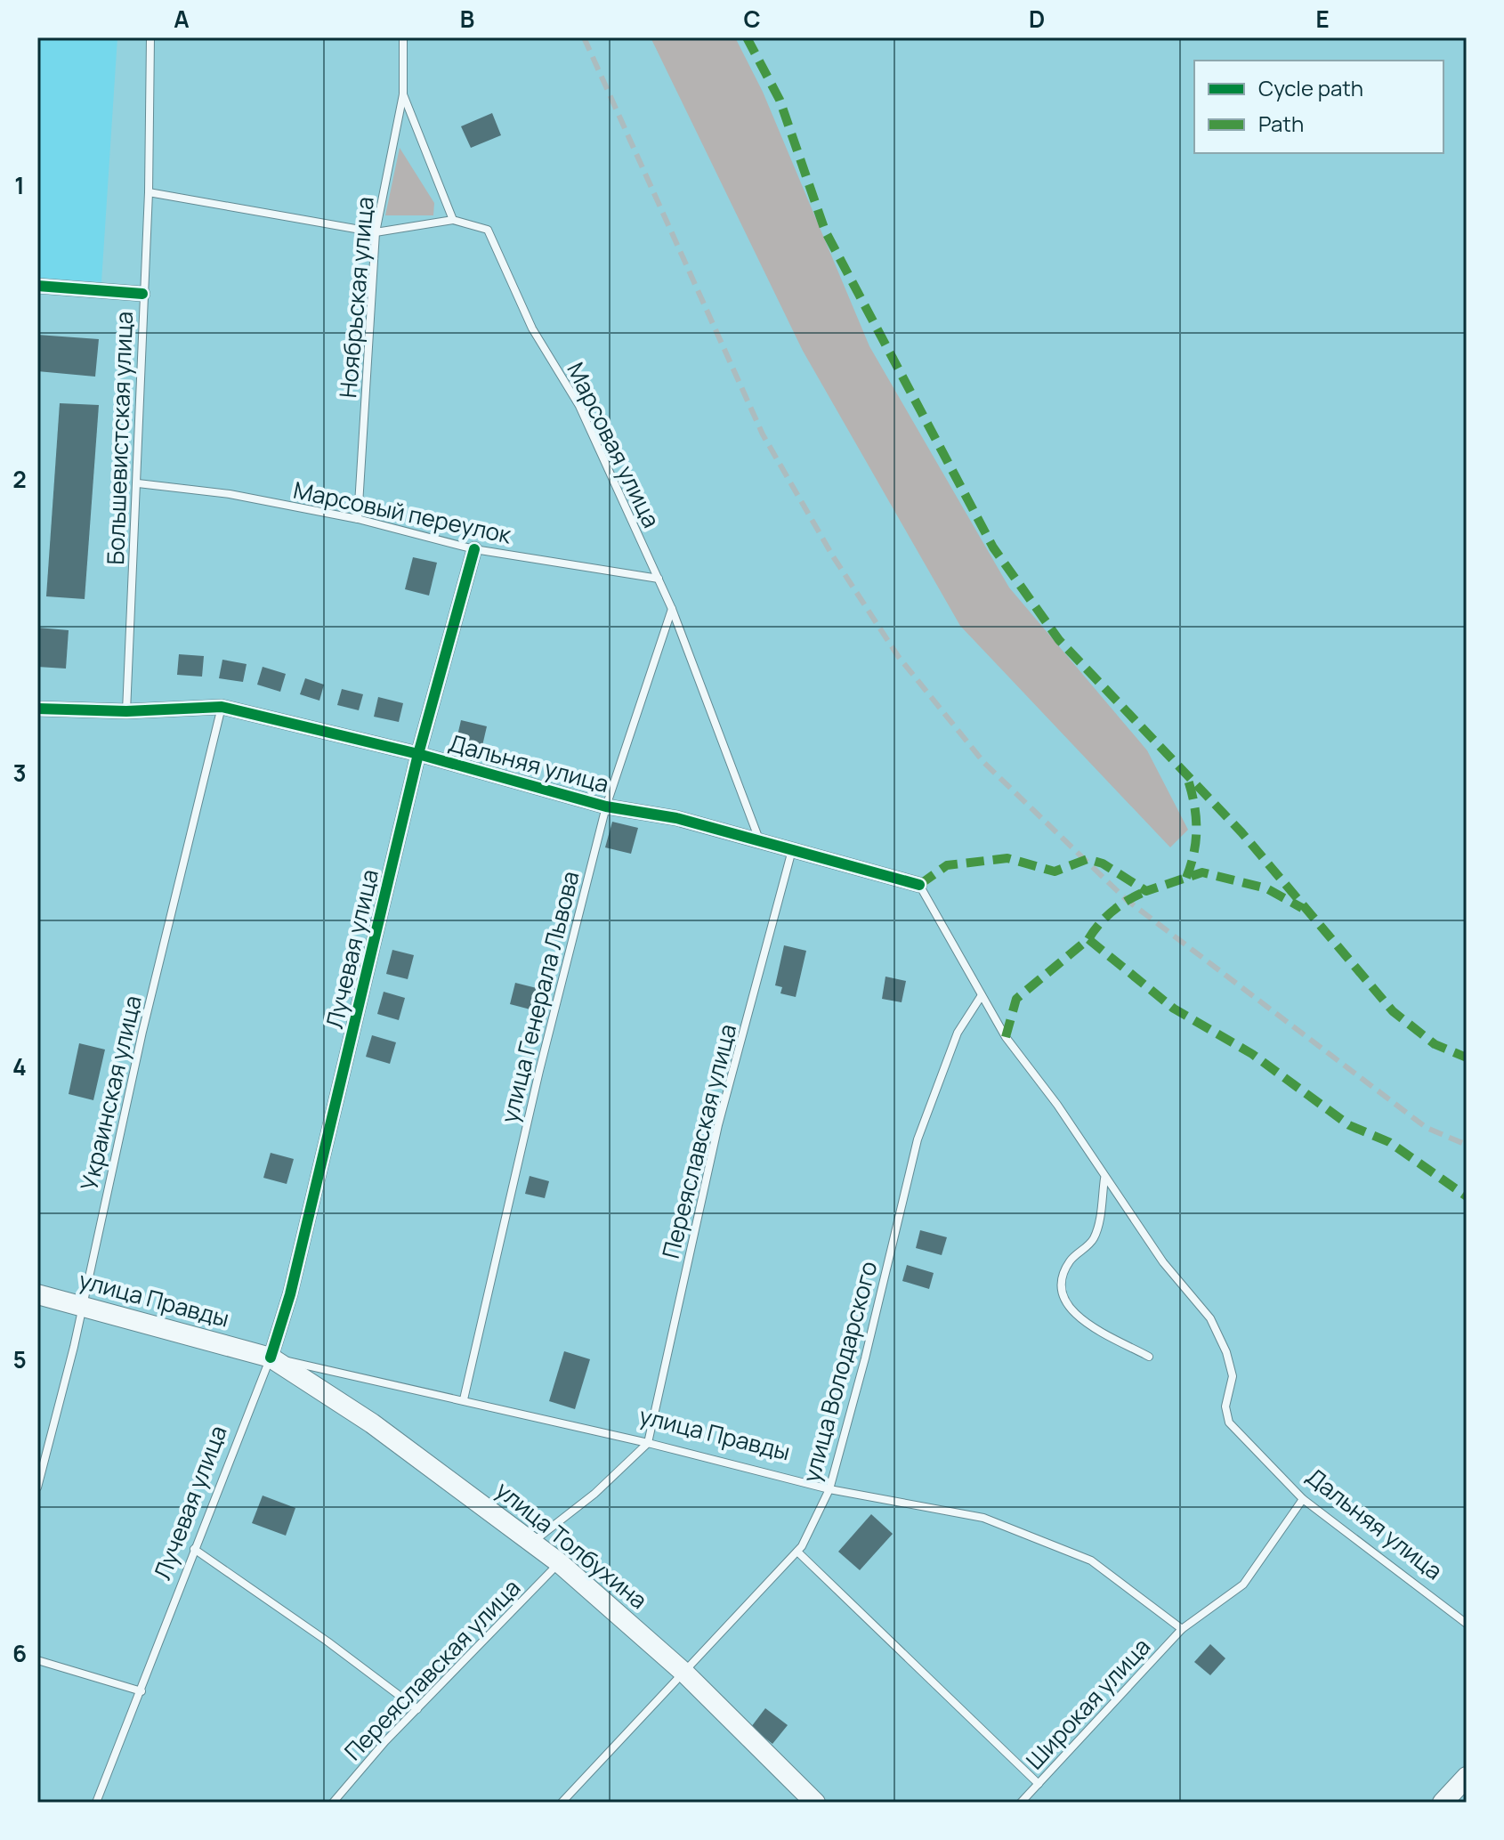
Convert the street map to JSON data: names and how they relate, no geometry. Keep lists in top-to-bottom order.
{
  "streets": {
    "main road": ["улица Правды", "улица Толбухина"],
    "street": ["Дальняя улица", "Лучевая улица"],
    "lane": [
      "Ноябрьская улица",
      "Большевистская улица",
      "Марсовая улица",
      "Марсовый переулок",
      "улица Генерала Львова",
      "Украинская улица",
      "Переяславская улица",
      "улица Володарского",
      "Широкая улица"
    ]
  },
  "crossings": [
    ["Ноябрьская улица", "Марсовый переулок"],
    ["Большевистская улица", "Марсовый переулок"],
    ["Большевистская улица", "Дальняя улица"],
    ["Марсовая улица", "Марсовый переулок"],
    ["Марсовая улица", "Дальняя улица"],
    ["Марсовая улица", "улица Генерала Львова"],
    ["Марсовый переулок", "Лучевая улица"],
    ["Дальняя улица", "Лучевая улица"],
    ["Дальняя улица", "улица Генерала Львова"],
    ["Дальняя улица", "Украинская улица"],
    ["Дальняя улица", "Переяславская улица"],
    ["Лучевая улица", "улица Правды"],
    ["Лучевая улица", "улица Толбухина"],
    ["улица Генерала Львова", "улица Правды"],
    ["Украинская улица", "улица Правды"],
    ["Переяславская улица", "улица Правды"],
    ["Переяславская улица", "улица Толбухина"],
    ["улица Правды", "улица Володарского"],
    ["улица Правды", "улица Толбухина"],
    ["улица Правды", "Широкая улица"],
    ["улица Володарского", "улица Толбухина"]
  ],
  "legend": ["Cycle path", "Path"],
  "grid": {
    "columns": [
      "A",
      "B",
      "C",
      "D",
      "E"
    ],
    "rows": [
      "1",
      "2",
      "3",
      "4",
      "5",
      "6"
    ]
  }
}
